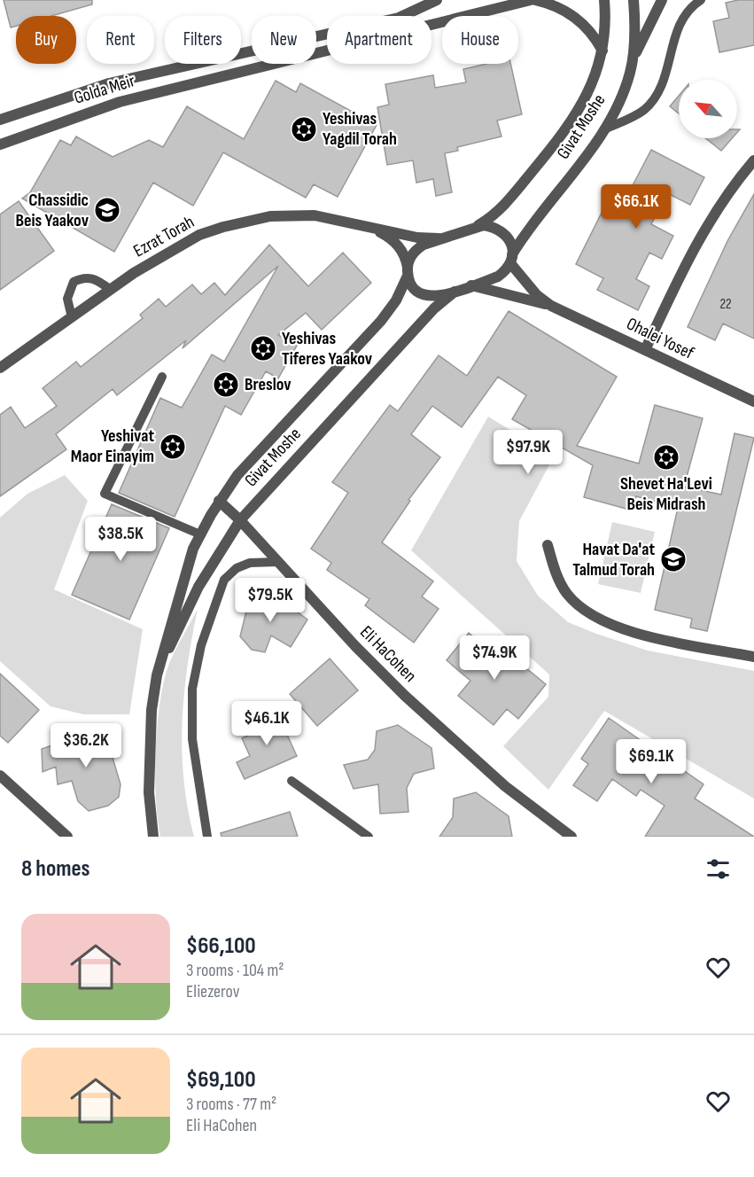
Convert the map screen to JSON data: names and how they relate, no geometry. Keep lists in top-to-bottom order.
{
  "streets": {
    "street": [
      "Golda Meir",
      "Givat Moshe",
      "Ezrat Torah",
      "Ohalei Yosef",
      "Eli HaCohen"
    ]
  },
  "crossings": [
    ["Givat Moshe", "Ezrat Torah"],
    ["Givat Moshe", "Ohalei Yosef"],
    ["Givat Moshe", "Eli HaCohen"]
  ],
  "places": {
    "synagogue": [
      "Yeshivas Yagdil Torah",
      "Yeshivas Tiferes Yaakov",
      "Breslov",
      "Yeshivat Maor Einayim",
      "Shevet Ha'Levi Beis Midrash"
    ],
    "school or university": ["Chassidic Beis Yaakov", "Havat Da'at Talmud Torah"]
  },
  "house_numbers": ["22"],
  "north": "top left",
  "page": {
    "chip": [
      "Buy",
      "Rent",
      "Filters",
      "New",
      "Apartment",
      "House"
    ],
    "price": [
      "$66.1K",
      "$97.9K",
      "$38.5K",
      "$79.5K",
      "$74.9K",
      "$46.1K",
      "$36.2K",
      "$69.1K"
    ],
    "heading": "8 homes",
    "list": [
      {
        "name": "$66,100",
        "note": "3 rooms · 104 m² · Eliezerov"
      },
      {
        "name": "$69,100",
        "note": "3 rooms · 77 m² · Eli HaCohen"
      }
    ]
  }
}
